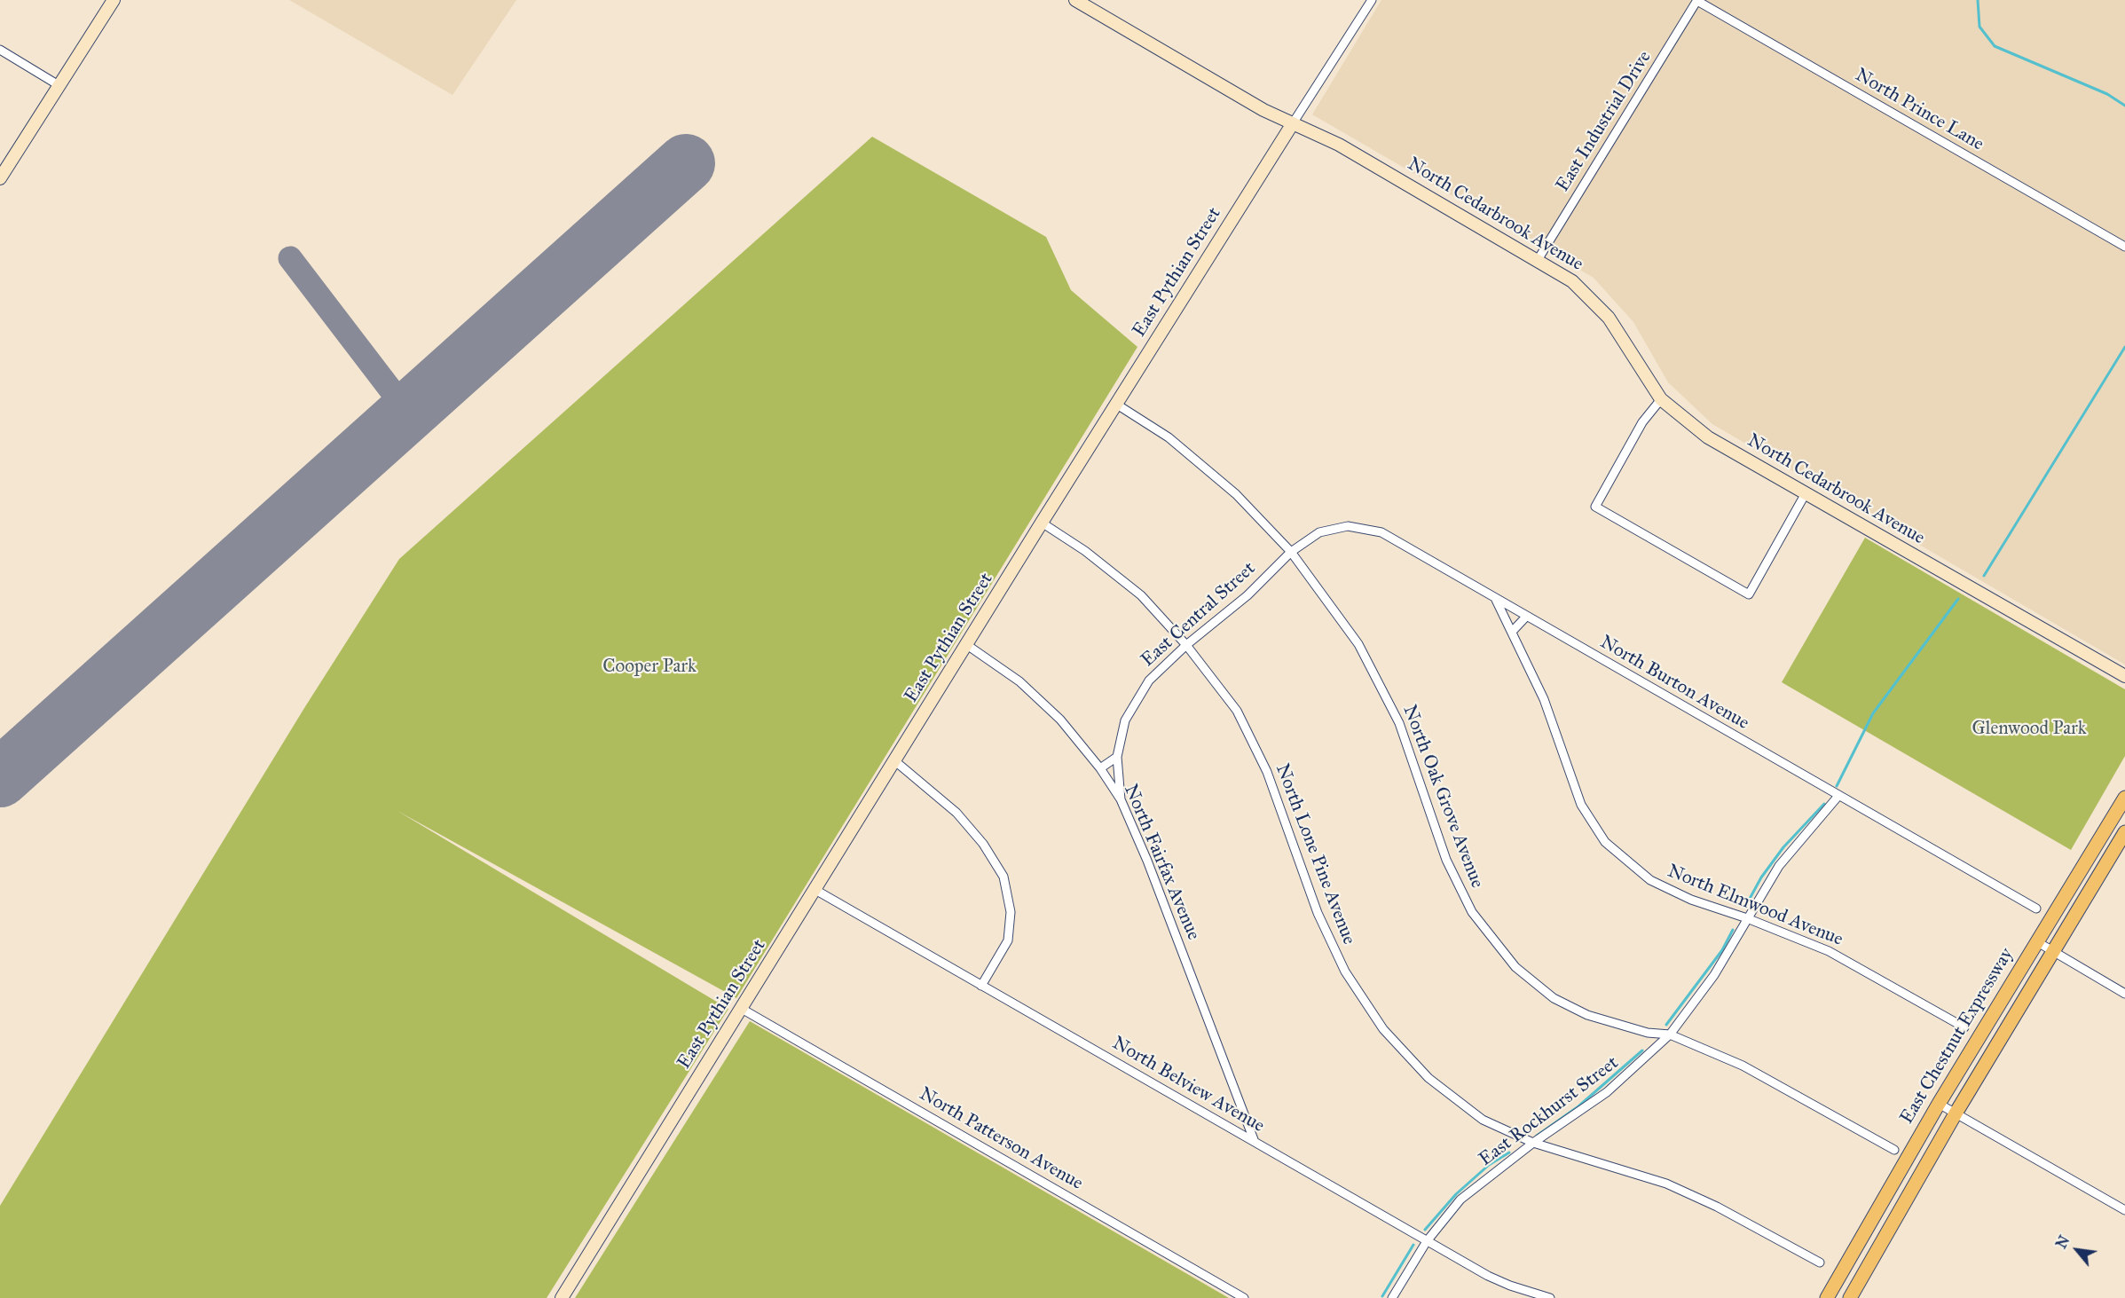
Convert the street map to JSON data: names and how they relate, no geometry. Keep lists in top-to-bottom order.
{
  "streets": {
    "main road": ["East Chestnut Expressway"],
    "street": [
      "North Prince Lane",
      "East Industrial Drive",
      "North Cedarbrook Avenue",
      "East Pythian Street",
      "East Central Street",
      "North Burton Avenue",
      "North Oak Grove Avenue",
      "North Lone Pine Avenue",
      "North Fairfax Avenue",
      "North Elmwood Avenue",
      "North Belview Avenue",
      "East Rockhurst Street",
      "North Patterson Avenue"
    ]
  },
  "crossings": [
    ["North Prince Lane", "East Industrial Drive"],
    ["East Industrial Drive", "North Cedarbrook Avenue"],
    ["North Cedarbrook Avenue", "East Pythian Street"],
    ["East Pythian Street", "North Oak Grove Avenue"],
    ["East Pythian Street", "North Lone Pine Avenue"],
    ["East Pythian Street", "North Fairfax Avenue"],
    ["East Pythian Street", "North Belview Avenue"],
    ["East Pythian Street", "North Patterson Avenue"],
    ["East Central Street", "North Burton Avenue"],
    ["East Central Street", "North Oak Grove Avenue"],
    ["East Central Street", "North Lone Pine Avenue"],
    ["East Central Street", "North Fairfax Avenue"],
    ["North Burton Avenue", "North Oak Grove Avenue"],
    ["North Burton Avenue", "North Elmwood Avenue"],
    ["North Burton Avenue", "East Rockhurst Street"],
    ["North Oak Grove Avenue", "East Rockhurst Street"],
    ["North Lone Pine Avenue", "East Rockhurst Street"],
    ["North Fairfax Avenue", "North Belview Avenue"],
    ["North Elmwood Avenue", "East Rockhurst Street"],
    ["North Belview Avenue", "East Rockhurst Street"]
  ],
  "parks": ["Cooper Park", "Glenwood Park"],
  "north": "top left"
}
